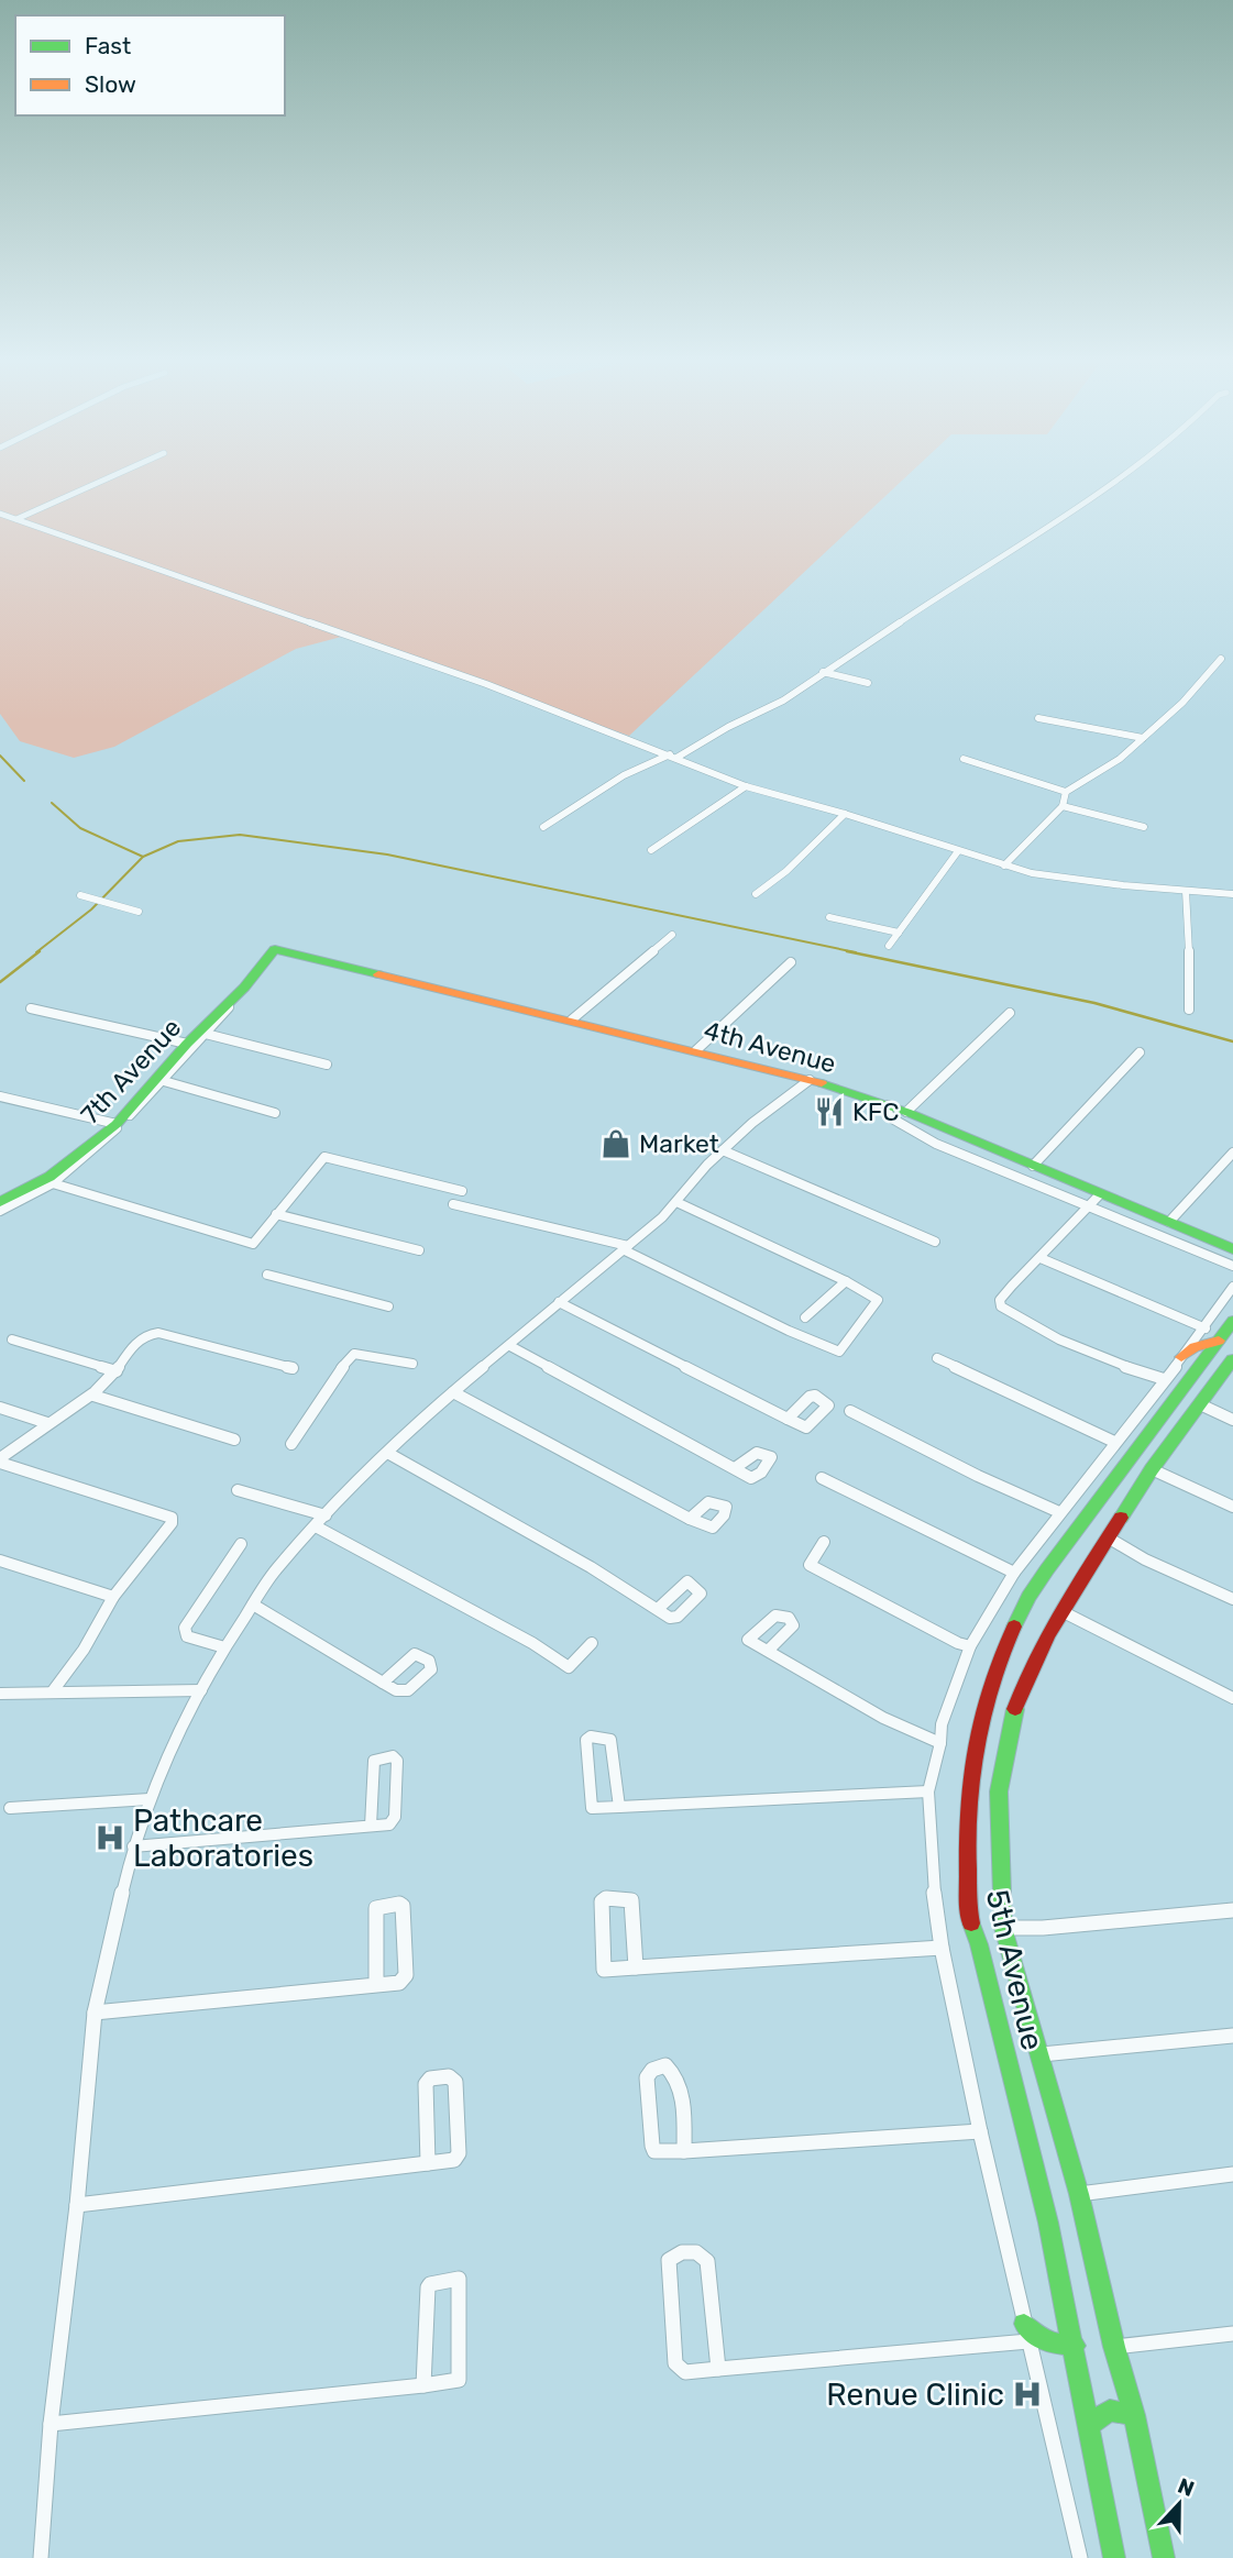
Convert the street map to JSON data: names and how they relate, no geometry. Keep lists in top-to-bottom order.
{
  "streets": {
    "street": ["4th Avenue", "7th Avenue", "5th Avenue"]
  },
  "crossings": [
    ["4th Avenue", "7th Avenue"]
  ],
  "places": {
    "restaurant": ["KFC"],
    "shop": ["Market"],
    "hospital": ["Pathcare Laboratories", "Renue Clinic"]
  },
  "legend": ["Fast", "Slow"],
  "north": "top"
}
